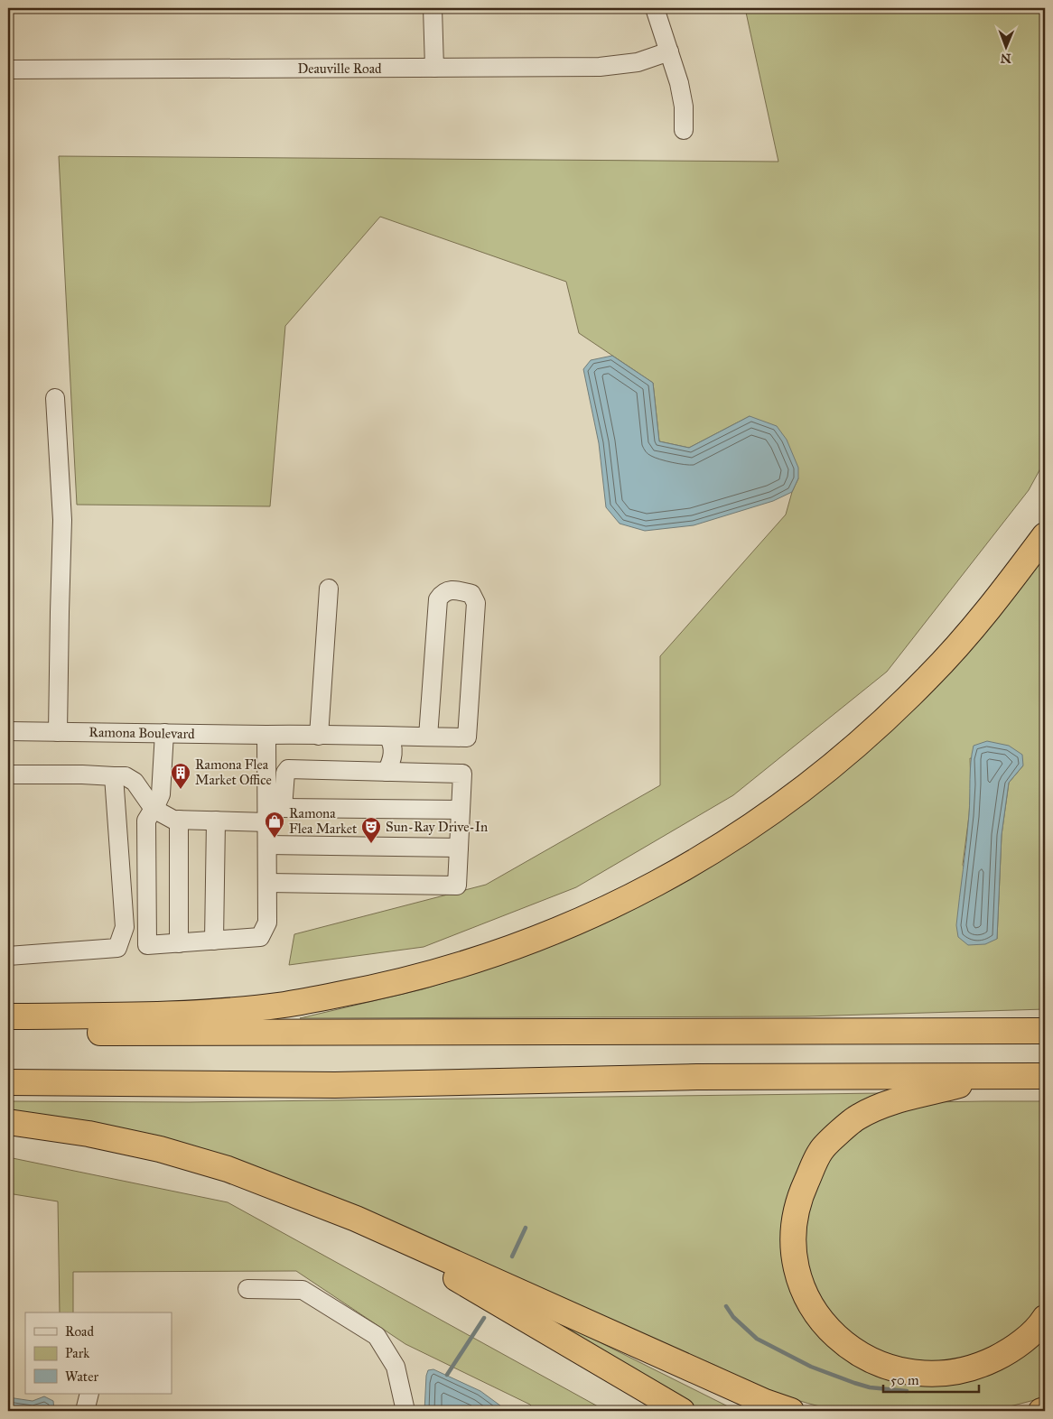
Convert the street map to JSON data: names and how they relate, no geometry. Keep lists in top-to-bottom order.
{
  "streets": {
    "street": ["Deauville Road", "Ramona Boulevard"]
  },
  "places": {
    "building": ["Ramona Flea Market Office"],
    "shop": ["Ramona Flea Market"],
    "theatre": ["Sun-Ray Drive-In"]
  },
  "legend": ["Road", "Park", "Water"],
  "scale_bar": "50 m",
  "north": "bottom"
}
